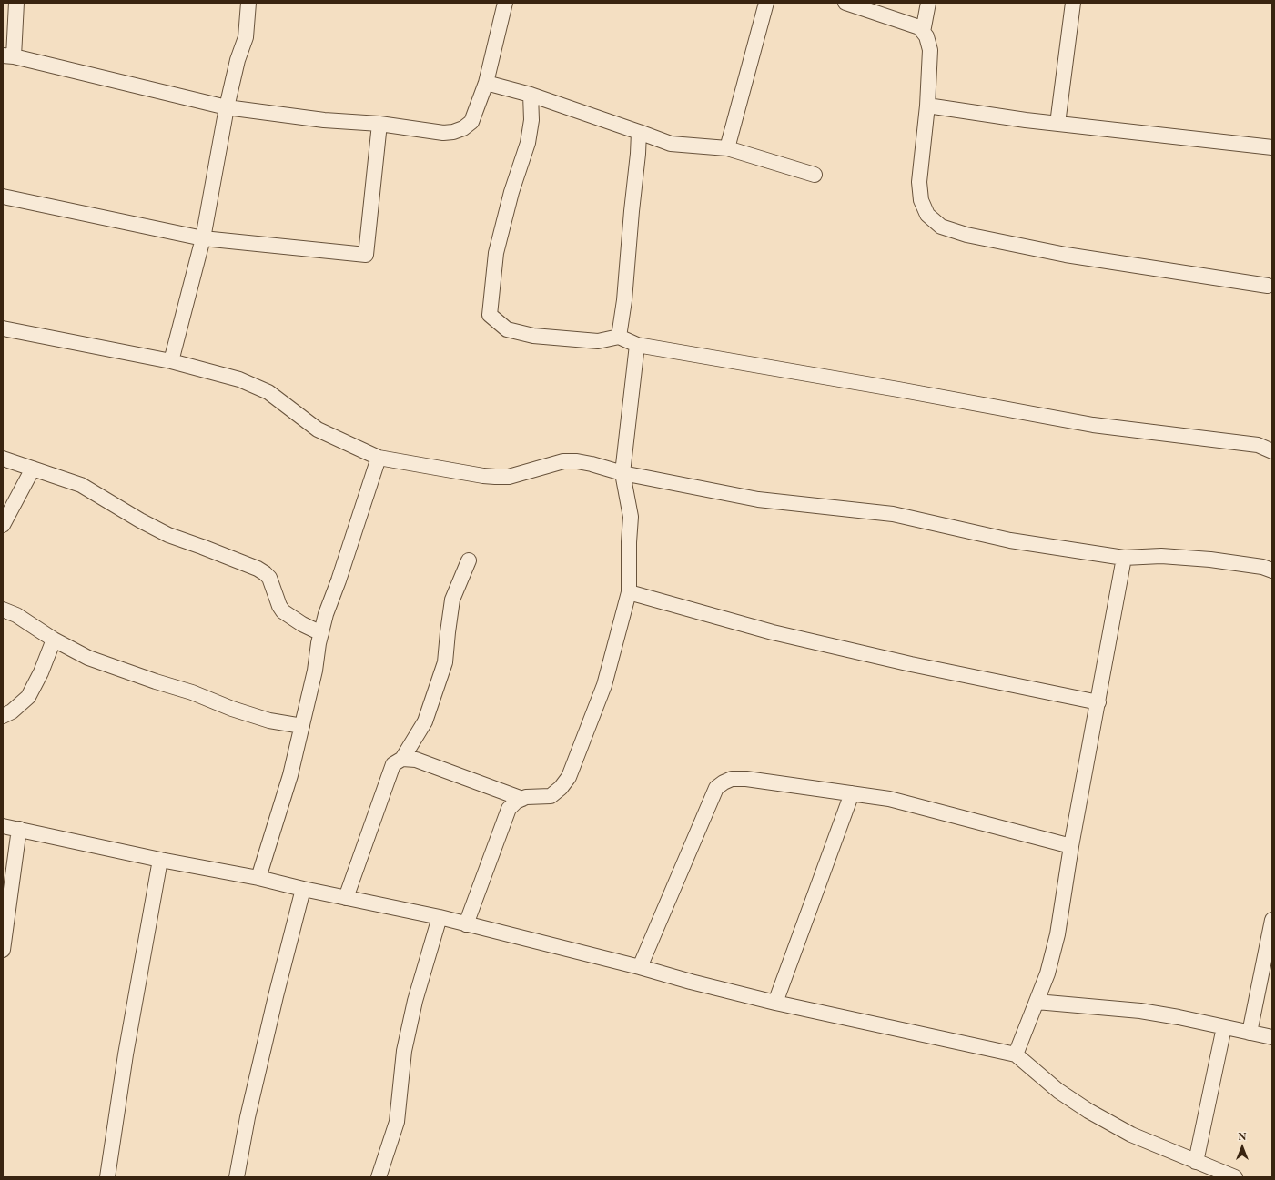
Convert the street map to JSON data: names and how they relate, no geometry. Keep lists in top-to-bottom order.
{
  "north": "top"
}
